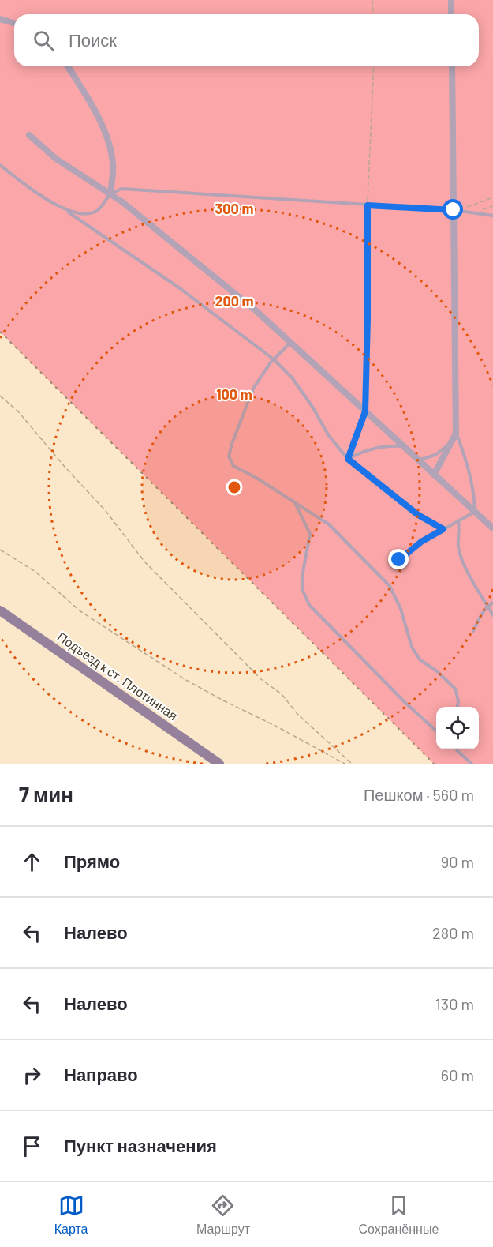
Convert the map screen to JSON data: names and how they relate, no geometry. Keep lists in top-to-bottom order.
{
  "streets": {
    "street": ["Подъезд к ст. Плотинная"]
  },
  "page": {
    "search": "Поиск",
    "heading": ["7 мин", "Пешком · 560 m"],
    "list": [
      ["Прямо", "90 m"],
      ["Налево", "280 m"],
      ["Налево", "130 m"],
      ["Направо", "60 m"],
      "Пункт назначения"
    ],
    "nav": ["Карта", "Маршрут", "Сохранённые"]
  },
  "rings": ["300 m", "200 m", "100 m"]
}
